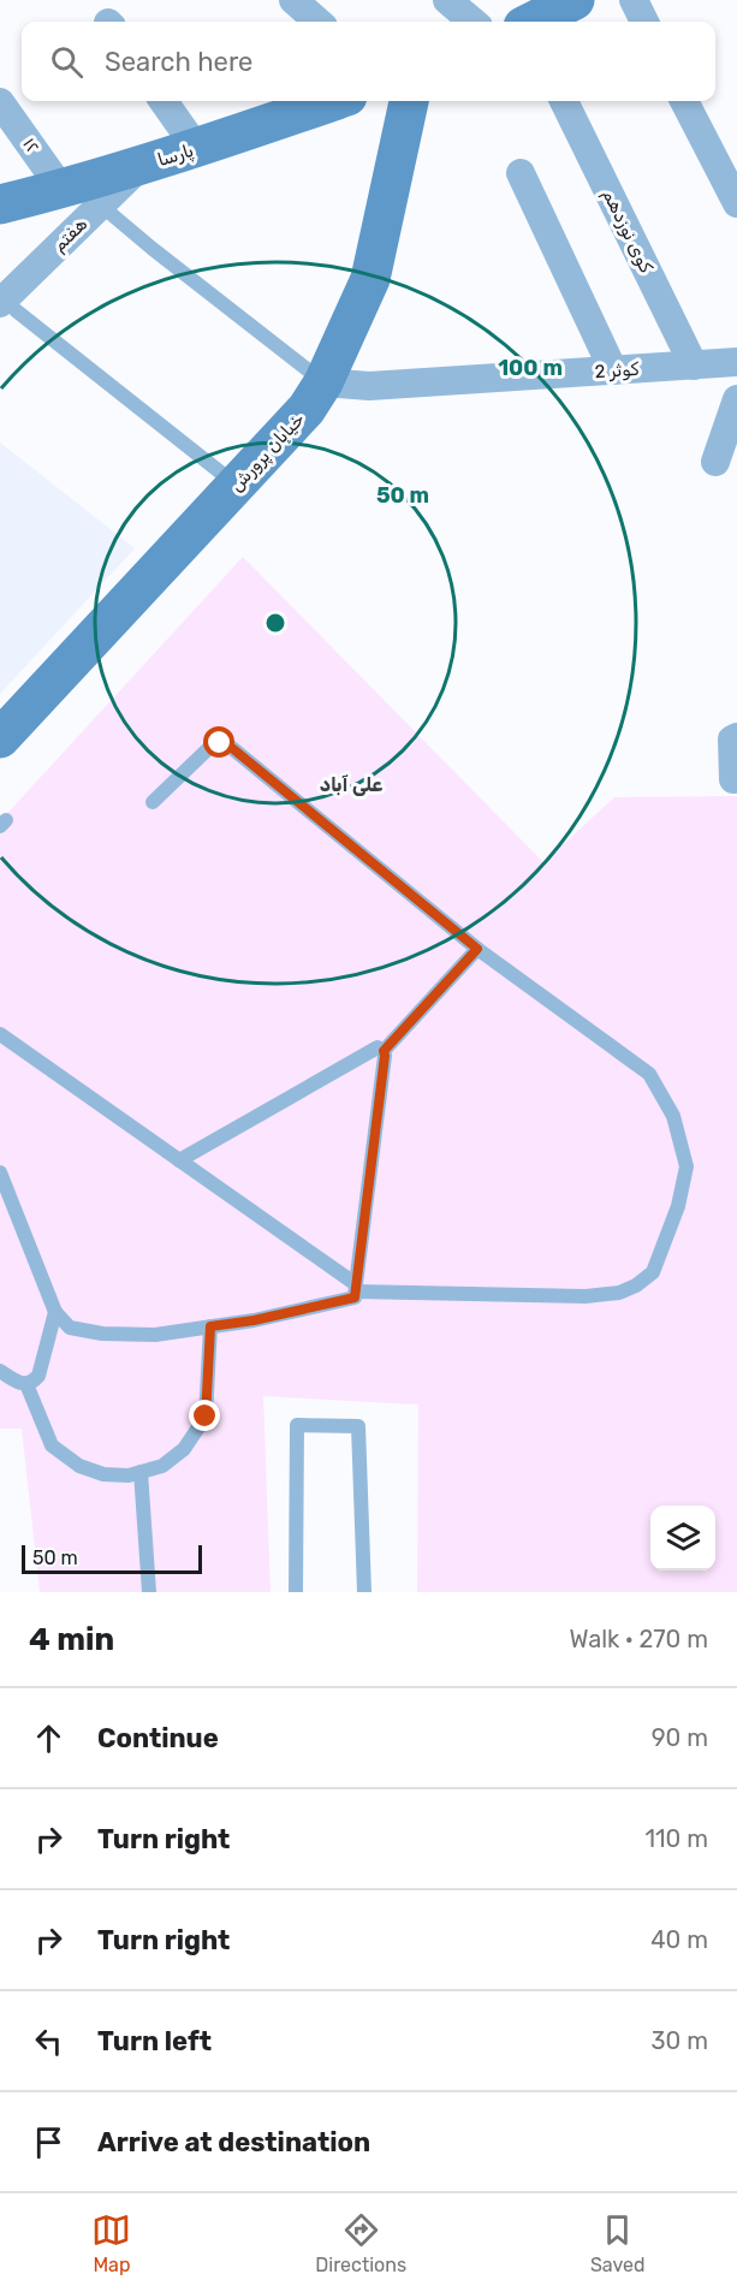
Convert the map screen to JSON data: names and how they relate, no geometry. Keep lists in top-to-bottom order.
{
  "streets": {
    "street": [
      "۱۲",
      "پارسا",
      "کوی نوزدهم",
      "هفتم",
      "کوثر 2",
      "خیابان پرورش"
    ]
  },
  "crossings": [
    ["۱۲", "پارسا"],
    ["پارسا", "هفتم"],
    ["کوی نوزدهم", "کوثر 2"],
    ["کوثر 2", "خیابان پرورش"]
  ],
  "districts": ["علی آباد"],
  "scale_bar": "50 m",
  "page": {
    "search": "Search here",
    "scale": "50 m",
    "heading": ["4 min", "Walk · 270 m"],
    "list": [
      ["Continue", "90 m"],
      ["Turn right", "110 m"],
      ["Turn right", "40 m"],
      ["Turn left", "30 m"],
      "Arrive at destination"
    ],
    "nav": ["Map", "Directions", "Saved"]
  },
  "rings": ["100 m", "50 m"]
}
